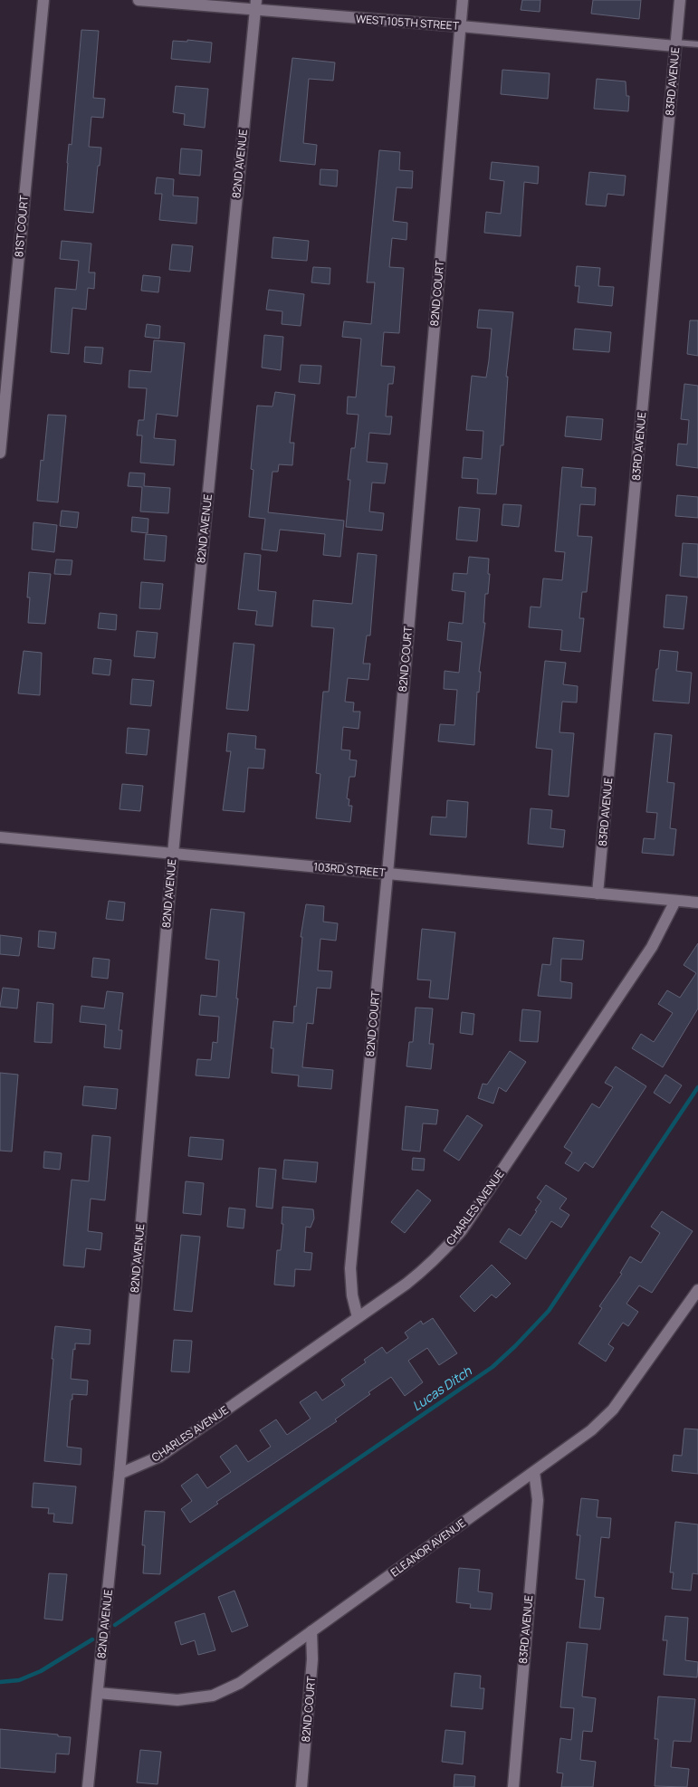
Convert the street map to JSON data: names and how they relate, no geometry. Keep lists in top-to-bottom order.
{
  "streets": {
    "street": [
      "WEST 105TH STREET",
      "83RD AVENUE",
      "82ND AVENUE",
      "81ST COURT",
      "82ND COURT",
      "103RD STREET",
      "CHARLES AVENUE",
      "ELEANOR AVENUE"
    ]
  },
  "crossings": [
    ["WEST 105TH STREET", "83RD AVENUE"],
    ["WEST 105TH STREET", "82ND AVENUE"],
    ["WEST 105TH STREET", "82ND COURT"],
    ["83RD AVENUE", "103RD STREET"],
    ["83RD AVENUE", "ELEANOR AVENUE"],
    ["82ND AVENUE", "103RD STREET"],
    ["82ND AVENUE", "CHARLES AVENUE"],
    ["82ND AVENUE", "ELEANOR AVENUE"],
    ["82ND COURT", "103RD STREET"],
    ["82ND COURT", "CHARLES AVENUE"],
    ["82ND COURT", "ELEANOR AVENUE"],
    ["103RD STREET", "CHARLES AVENUE"]
  ],
  "water": ["Lucas Ditch"]
}
